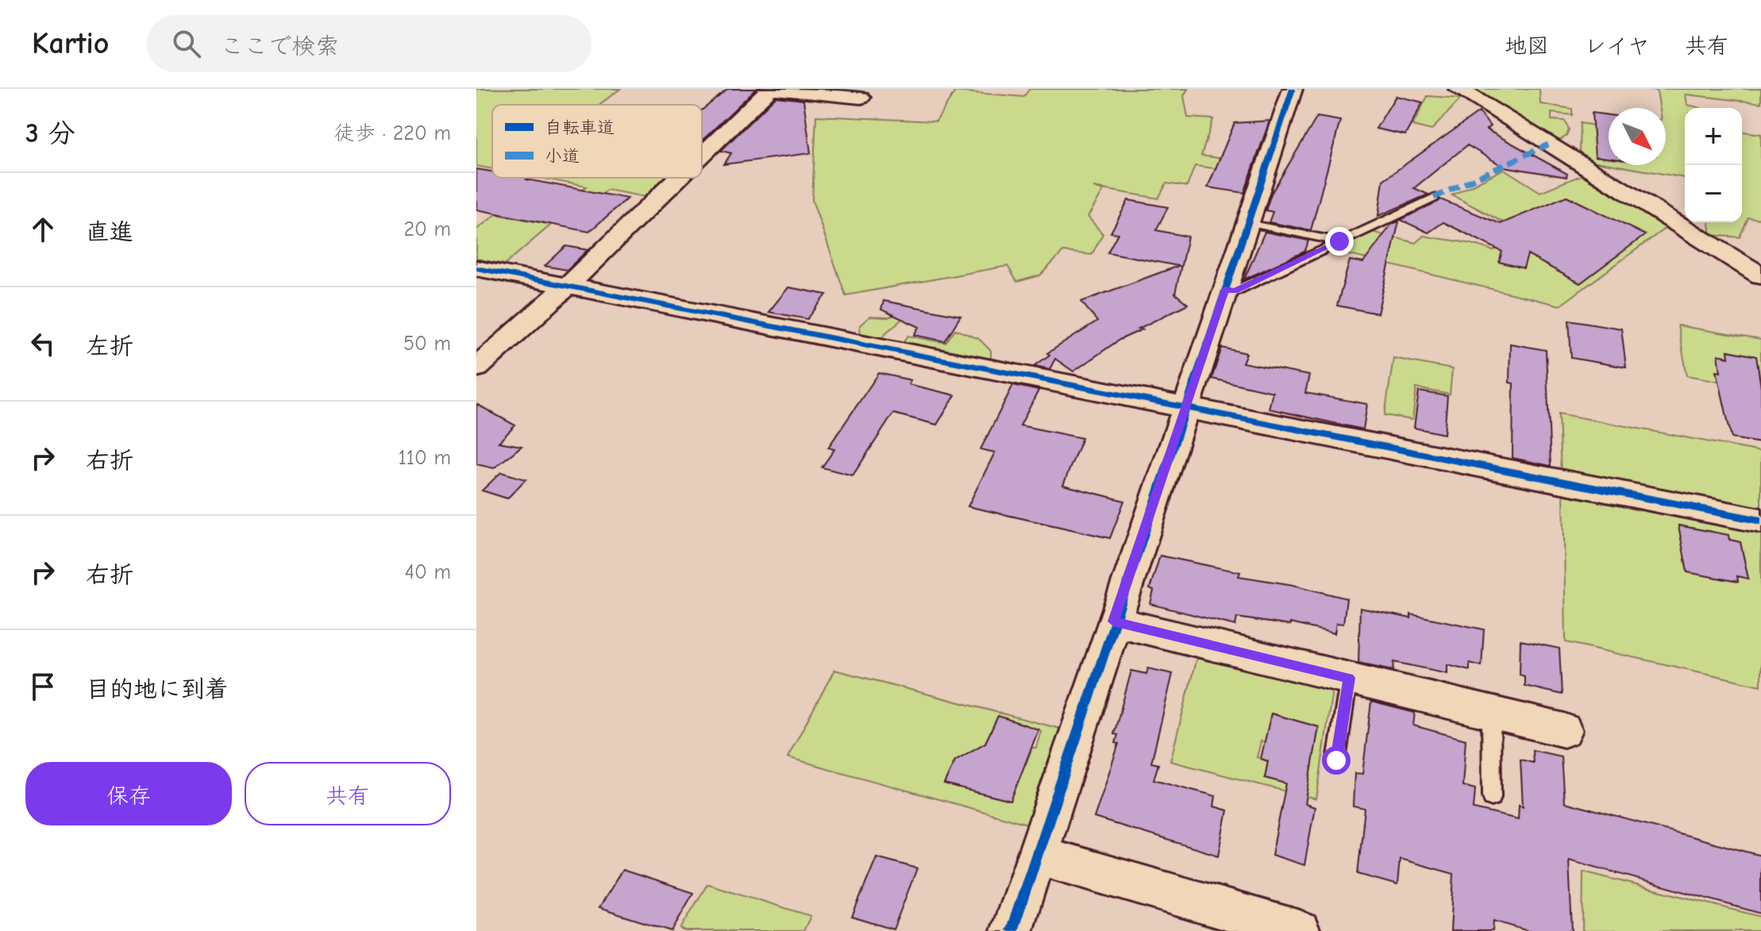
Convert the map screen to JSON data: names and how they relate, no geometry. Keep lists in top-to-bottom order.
{
  "legend": ["自転車道", "小道"],
  "north": "bottom right",
  "page": {
    "header": "Kartio",
    "search": "ここで検索",
    "nav": ["地図", "レイヤ", "共有"],
    "heading": ["3 分", "徒歩 · 220 m"],
    "map_buttons": ["+", "−"],
    "list": [
      ["直進", "20 m"],
      ["左折", "50 m"],
      ["右折", "110 m"],
      ["右折", "40 m"],
      "目的地に到着"
    ],
    "buttons": ["保存", "共有"]
  }
}
